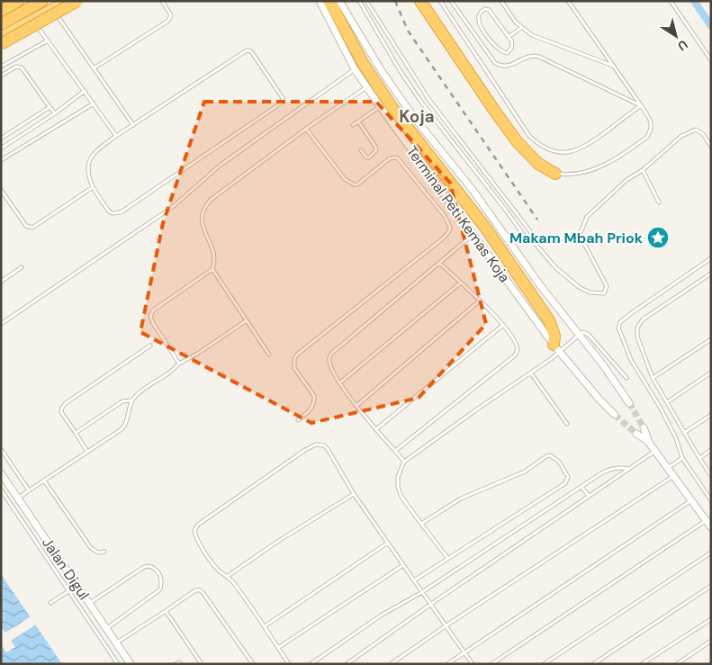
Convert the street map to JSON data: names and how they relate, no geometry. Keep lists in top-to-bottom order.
{
  "streets": {
    "street": ["Terminal Peti Kemas Koja", "Jalan Digul"]
  },
  "districts": ["Koja"],
  "places": {
    "place": ["Makam Mbah Priok"]
  },
  "north": "bottom right"
}
